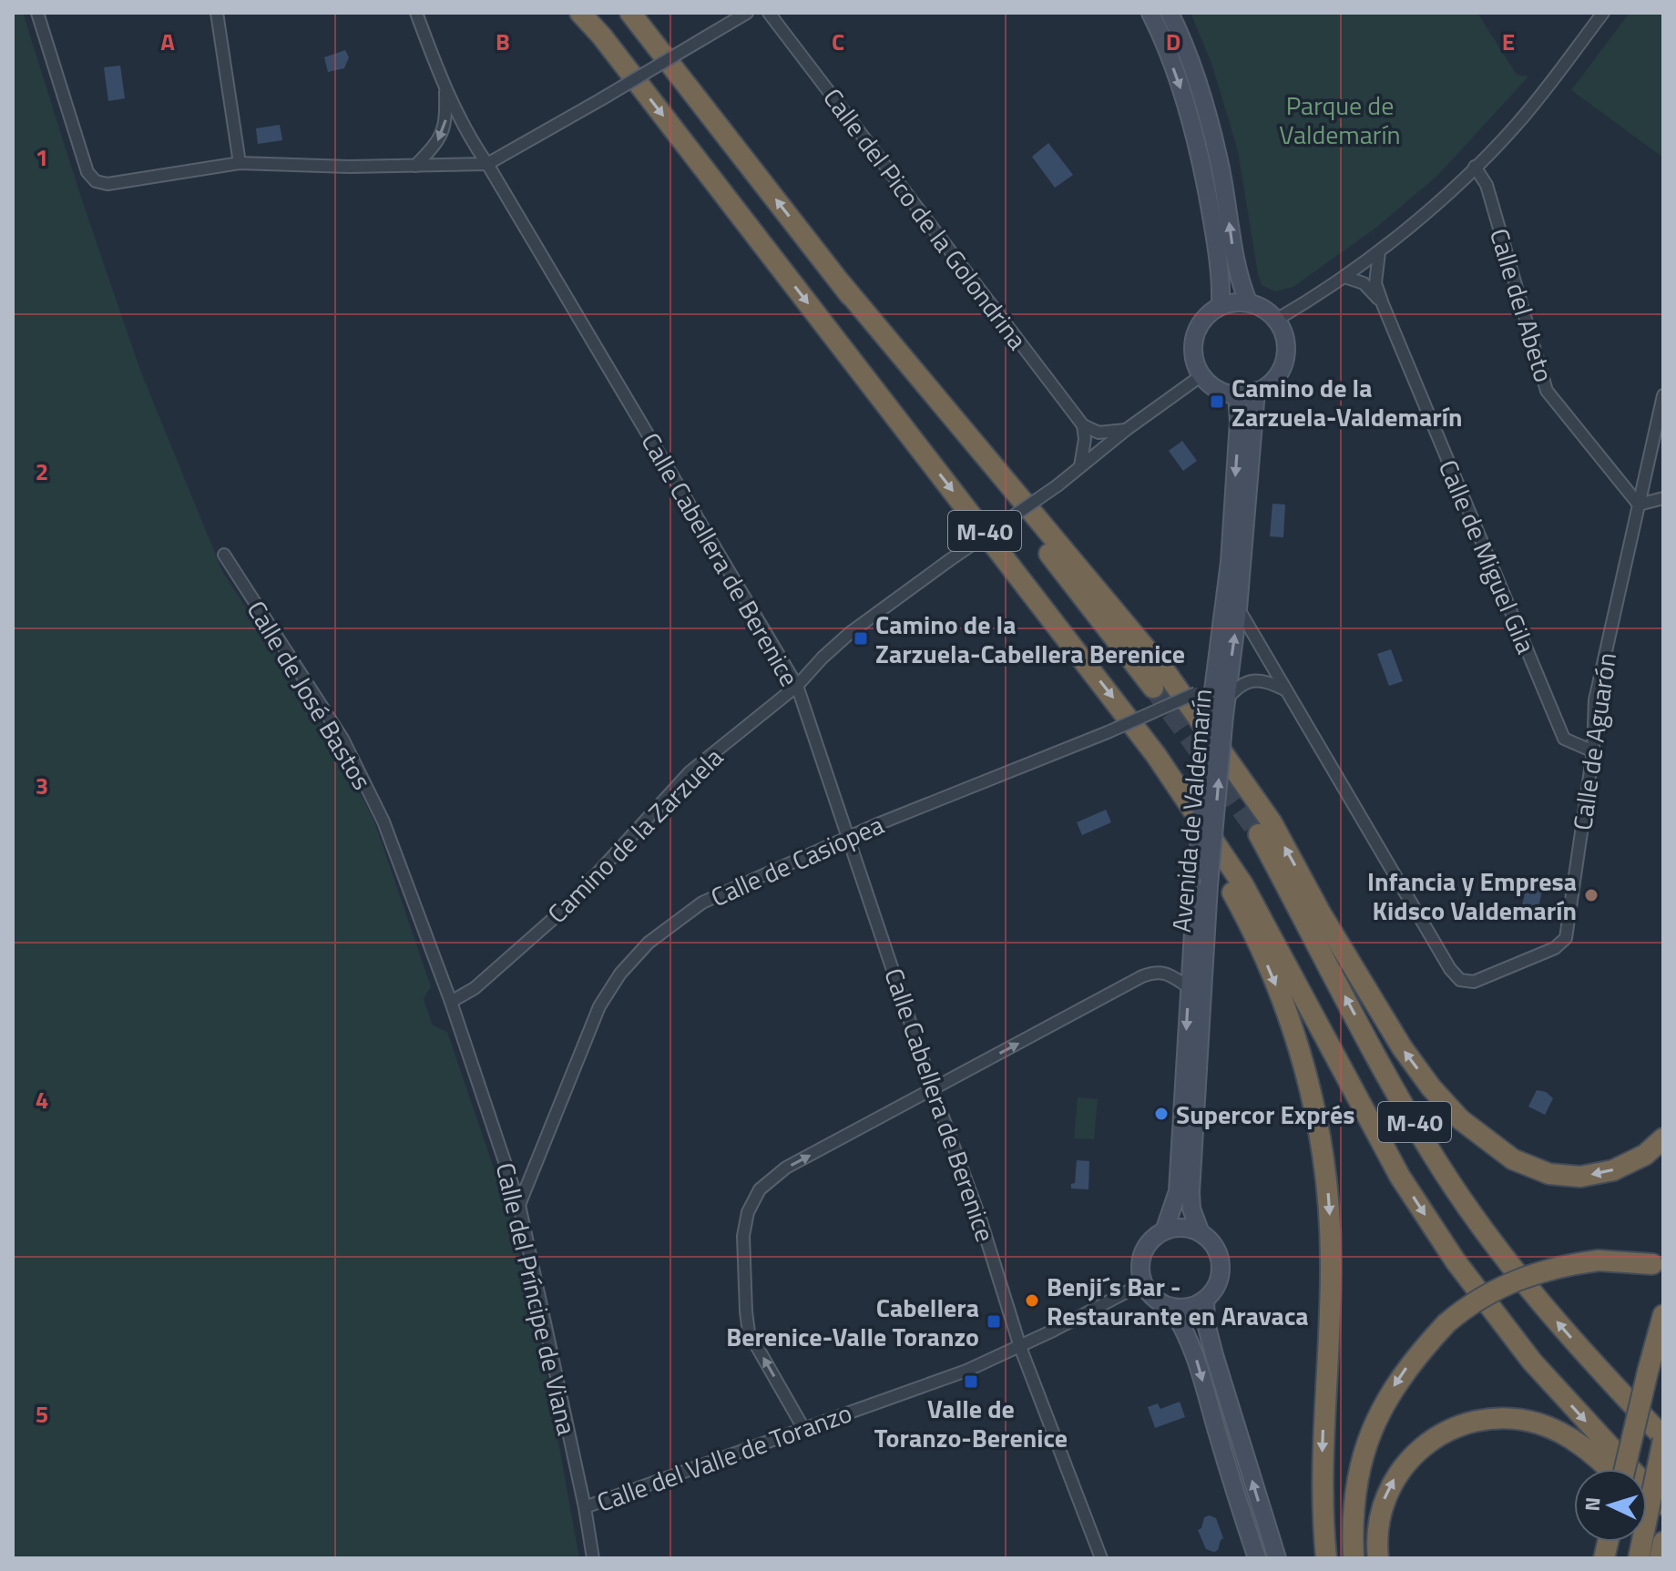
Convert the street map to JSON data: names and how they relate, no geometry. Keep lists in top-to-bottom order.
{
  "streets": {
    "highway": ["M-40"],
    "street": [
      "Calle del Pico de la Golondrina",
      "Calle del Abeto",
      "Calle de Miguel Gila",
      "Calle Cabellera de Berenice",
      "Calle de José Bastos",
      "Calle de Aguarón",
      "Avenida de Valdemarín",
      "Camino de la Zarzuela",
      "Calle de Casiopea",
      "Calle del Príncipe de Viana",
      "Calle del Valle de Toranzo"
    ]
  },
  "crossings": [
    ["Calle del Abeto", "Calle de Aguarón"],
    ["Calle de Miguel Gila", "Calle de Aguarón"],
    ["Calle Cabellera de Berenice", "Camino de la Zarzuela"],
    ["Calle Cabellera de Berenice", "Calle de Casiopea"],
    ["Calle Cabellera de Berenice", "Calle del Valle de Toranzo"],
    ["Calle de José Bastos", "Camino de la Zarzuela"],
    ["Calle de José Bastos", "Calle del Príncipe de Viana"],
    ["Calle de Aguarón", "Avenida de Valdemarín"],
    ["Avenida de Valdemarín", "Camino de la Zarzuela"],
    ["Avenida de Valdemarín", "Calle de Casiopea"],
    ["Avenida de Valdemarín", "Calle del Valle de Toranzo"],
    ["Camino de la Zarzuela", "Calle del Príncipe de Viana"],
    ["Calle de Casiopea", "Calle del Príncipe de Viana"],
    ["Calle del Príncipe de Viana", "Calle del Valle de Toranzo"]
  ],
  "parks": ["Parque de Valdemarín"],
  "places": {
    "transit": [
      "Camino de la Zarzuela-Valdemarín",
      "Camino de la Zarzuela-Cabellera Berenice",
      "Cabellera Berenice-Valle Toranzo",
      "Valle de Toranzo-Berenice"
    ],
    "other": ["Infancia y Empresa Kidsco Valdemarín", "Supercor Exprés", "Benji´s Bar - Restaurante en Aravaca"]
  },
  "north": "left",
  "grid": {
    "columns": [
      "A",
      "B",
      "C",
      "D",
      "E"
    ],
    "rows": [
      "1",
      "2",
      "3",
      "4",
      "5"
    ]
  }
}
